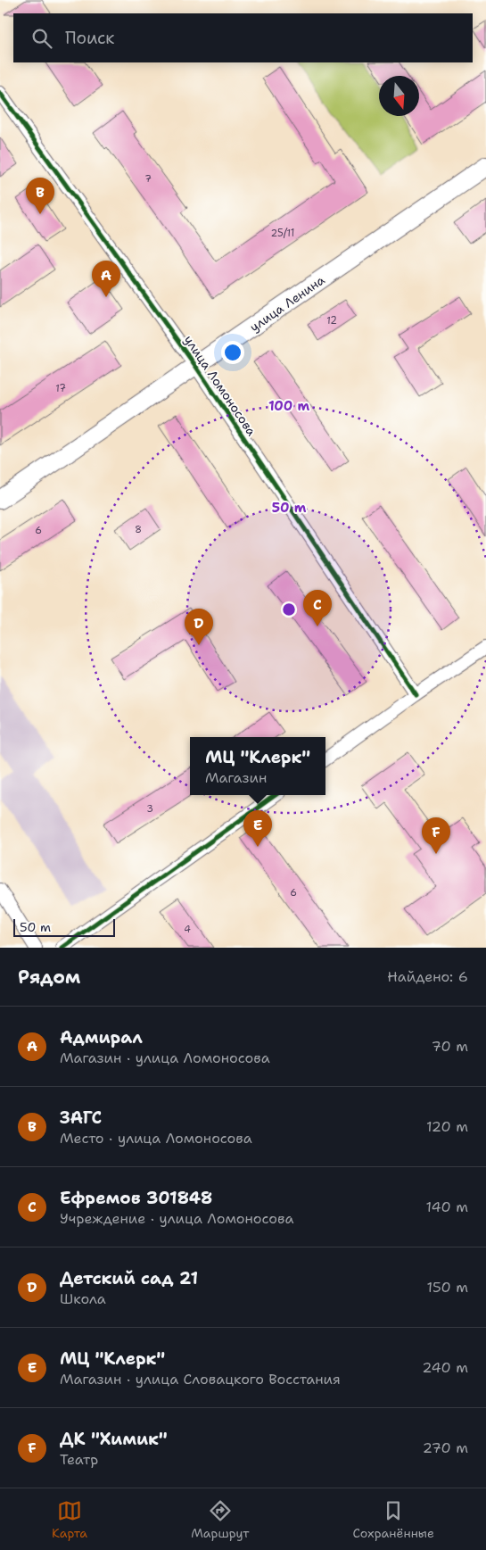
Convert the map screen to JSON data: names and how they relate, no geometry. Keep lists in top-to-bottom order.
{
  "streets": {
    "main road": ["улица Ленина"],
    "street": ["улица Ломоносова"]
  },
  "crossings": [
    ["улица Ленина", "улица Ломоносова"]
  ],
  "house_numbers": [
    "7",
    "25/11",
    "12",
    "17",
    "8",
    "6",
    "3",
    "6",
    "4"
  ],
  "scale_bar": "50 m",
  "north": "bottom",
  "page": {
    "search": "Поиск",
    "pins": [
      "B",
      "A",
      "C",
      "D",
      "E",
      "F"
    ],
    "popup": ["МЦ \"Клерк\"", "Магазин"],
    "scale": "50 m",
    "heading": ["Рядом", "Найдено: 6"],
    "list": [
      {
        "mark": "A",
        "name": "Адмирал",
        "note": "Магазин · улица Ломоносова",
        "value": "70 m"
      },
      {
        "mark": "B",
        "name": "ЗАГС",
        "note": "Место · улица Ломоносова",
        "value": "120 m"
      },
      {
        "mark": "C",
        "name": "Ефремов 301848",
        "note": "Учреждение · улица Ломоносова",
        "value": "140 m"
      },
      {
        "mark": "D",
        "name": "Детский сад 21",
        "note": "Школа",
        "value": "150 m"
      },
      {
        "mark": "E",
        "name": "МЦ \"Клерк\"",
        "note": "Магазин · улица Словацкого Восстания",
        "value": "240 m"
      },
      {
        "mark": "F",
        "name": "ДК \"Химик\"",
        "note": "Театр",
        "value": "270 m"
      }
    ],
    "nav": ["Карта", "Маршрут", "Сохранённые"]
  },
  "rings": ["100 m", "50 m"]
}
